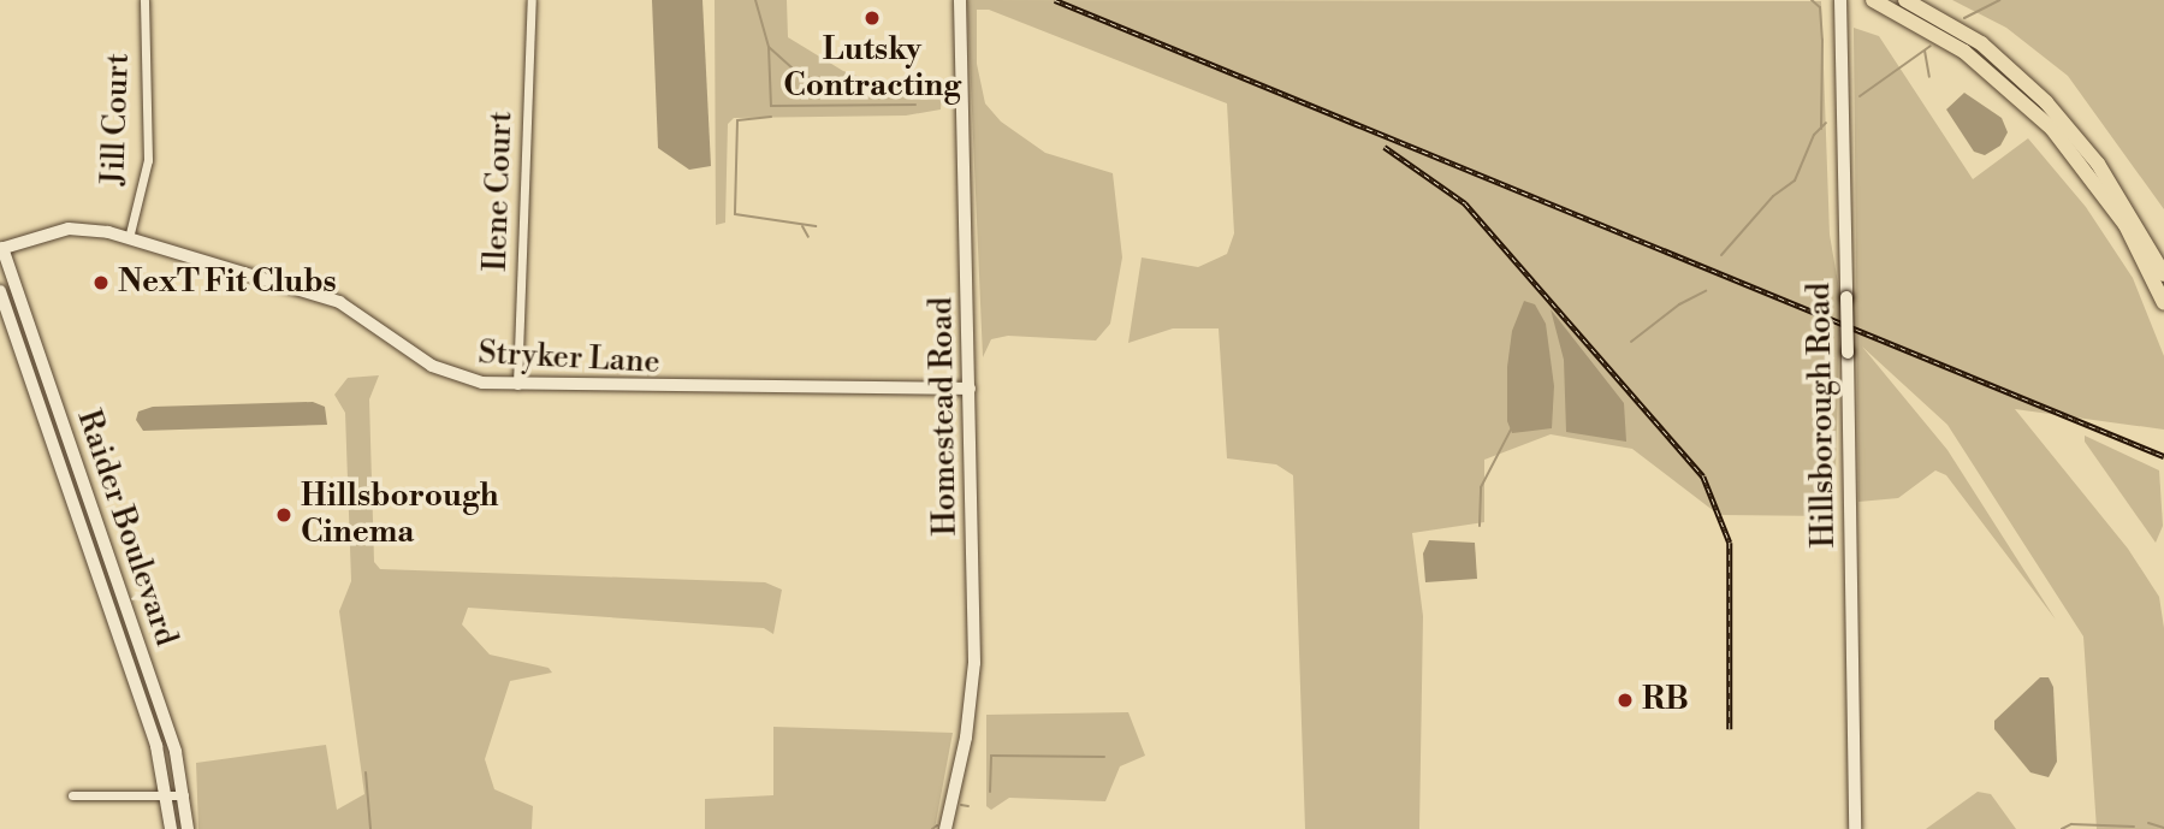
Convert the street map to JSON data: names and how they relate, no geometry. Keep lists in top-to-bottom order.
{
  "streets": {
    "street": [
      "Jill Court",
      "Ilene Court",
      "Stryker Lane",
      "Hillsborough Road",
      "Homestead Road",
      "Raider Boulevard"
    ]
  },
  "crossings": [
    ["Jill Court", "Stryker Lane"],
    ["Ilene Court", "Stryker Lane"],
    ["Stryker Lane", "Homestead Road"],
    ["Stryker Lane", "Raider Boulevard"]
  ],
  "places": [
    "Lutsky Contracting",
    "NexT Fit Clubs",
    "Hillsborough Cinema",
    "RB"
  ]
}
